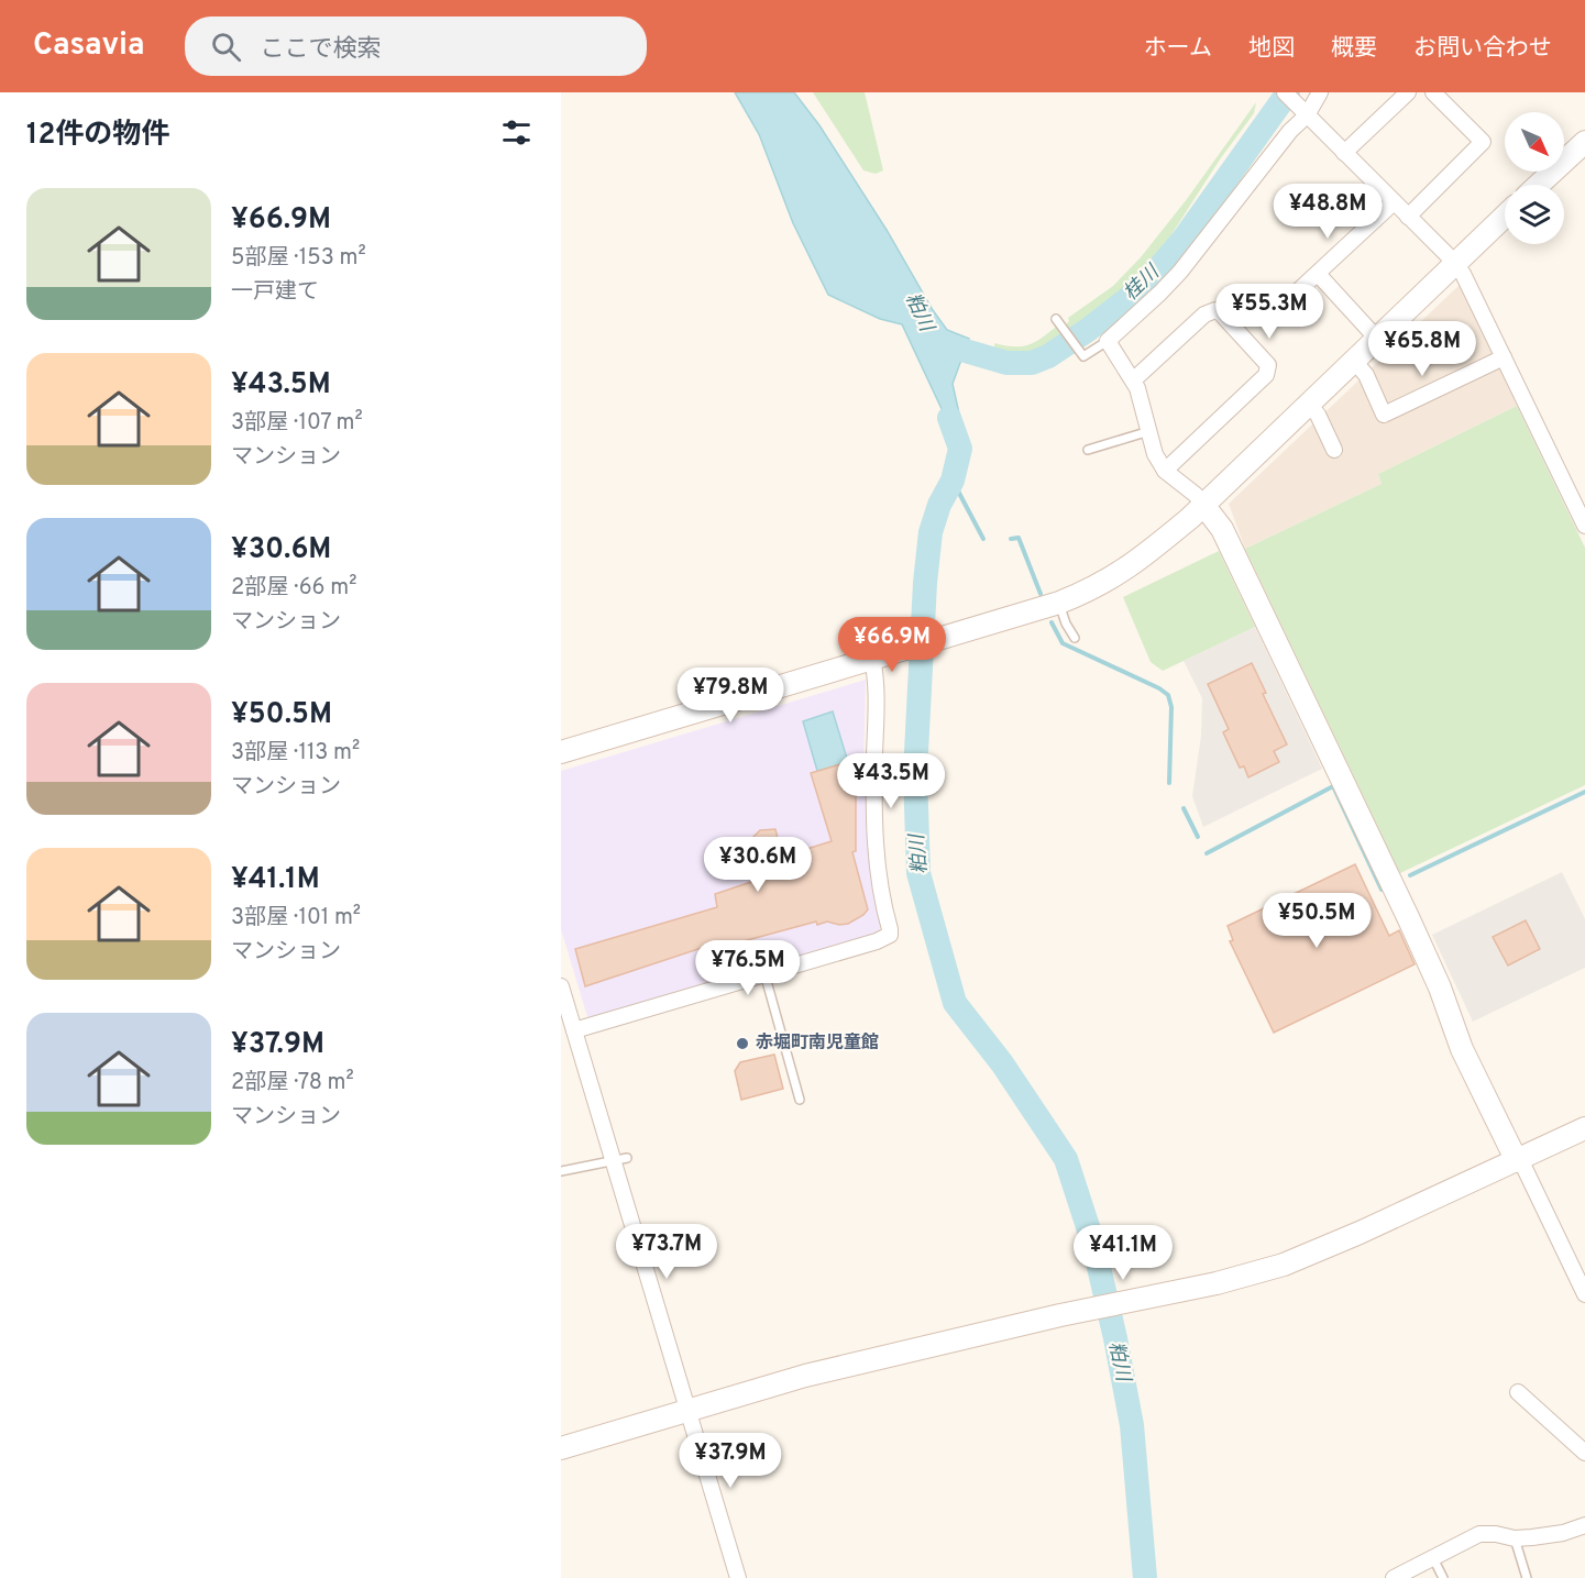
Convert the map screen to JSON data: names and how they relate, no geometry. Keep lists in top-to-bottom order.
{
  "water": ["桂川", "粕川"],
  "places": ["赤堀町南児童館"],
  "north": "bottom right",
  "page": {
    "header": "Casavia",
    "search": "ここで検索",
    "nav": [
      "ホーム",
      "地図",
      "概要",
      "お問い合わせ"
    ],
    "heading": "12件の物件",
    "list": [
      {
        "name": "¥66.9M",
        "note": "5部屋 · 153 m² · 一戸建て"
      },
      {
        "name": "¥43.5M",
        "note": "3部屋 · 107 m² · マンション"
      },
      {
        "name": "¥30.6M",
        "note": "2部屋 · 66 m² · マンション"
      },
      {
        "name": "¥50.5M",
        "note": "3部屋 · 113 m² · マンション"
      },
      {
        "name": "¥41.1M",
        "note": "3部屋 · 101 m² · マンション"
      },
      {
        "name": "¥37.9M",
        "note": "2部屋 · 78 m² · マンション"
      }
    ],
    "price": [
      "¥48.8M",
      "¥55.3M",
      "¥65.8M",
      "¥66.9M",
      "¥79.8M",
      "¥43.5M",
      "¥30.6M",
      "¥50.5M",
      "¥76.5M",
      "¥73.7M",
      "¥41.1M",
      "¥37.9M"
    ]
  }
}
